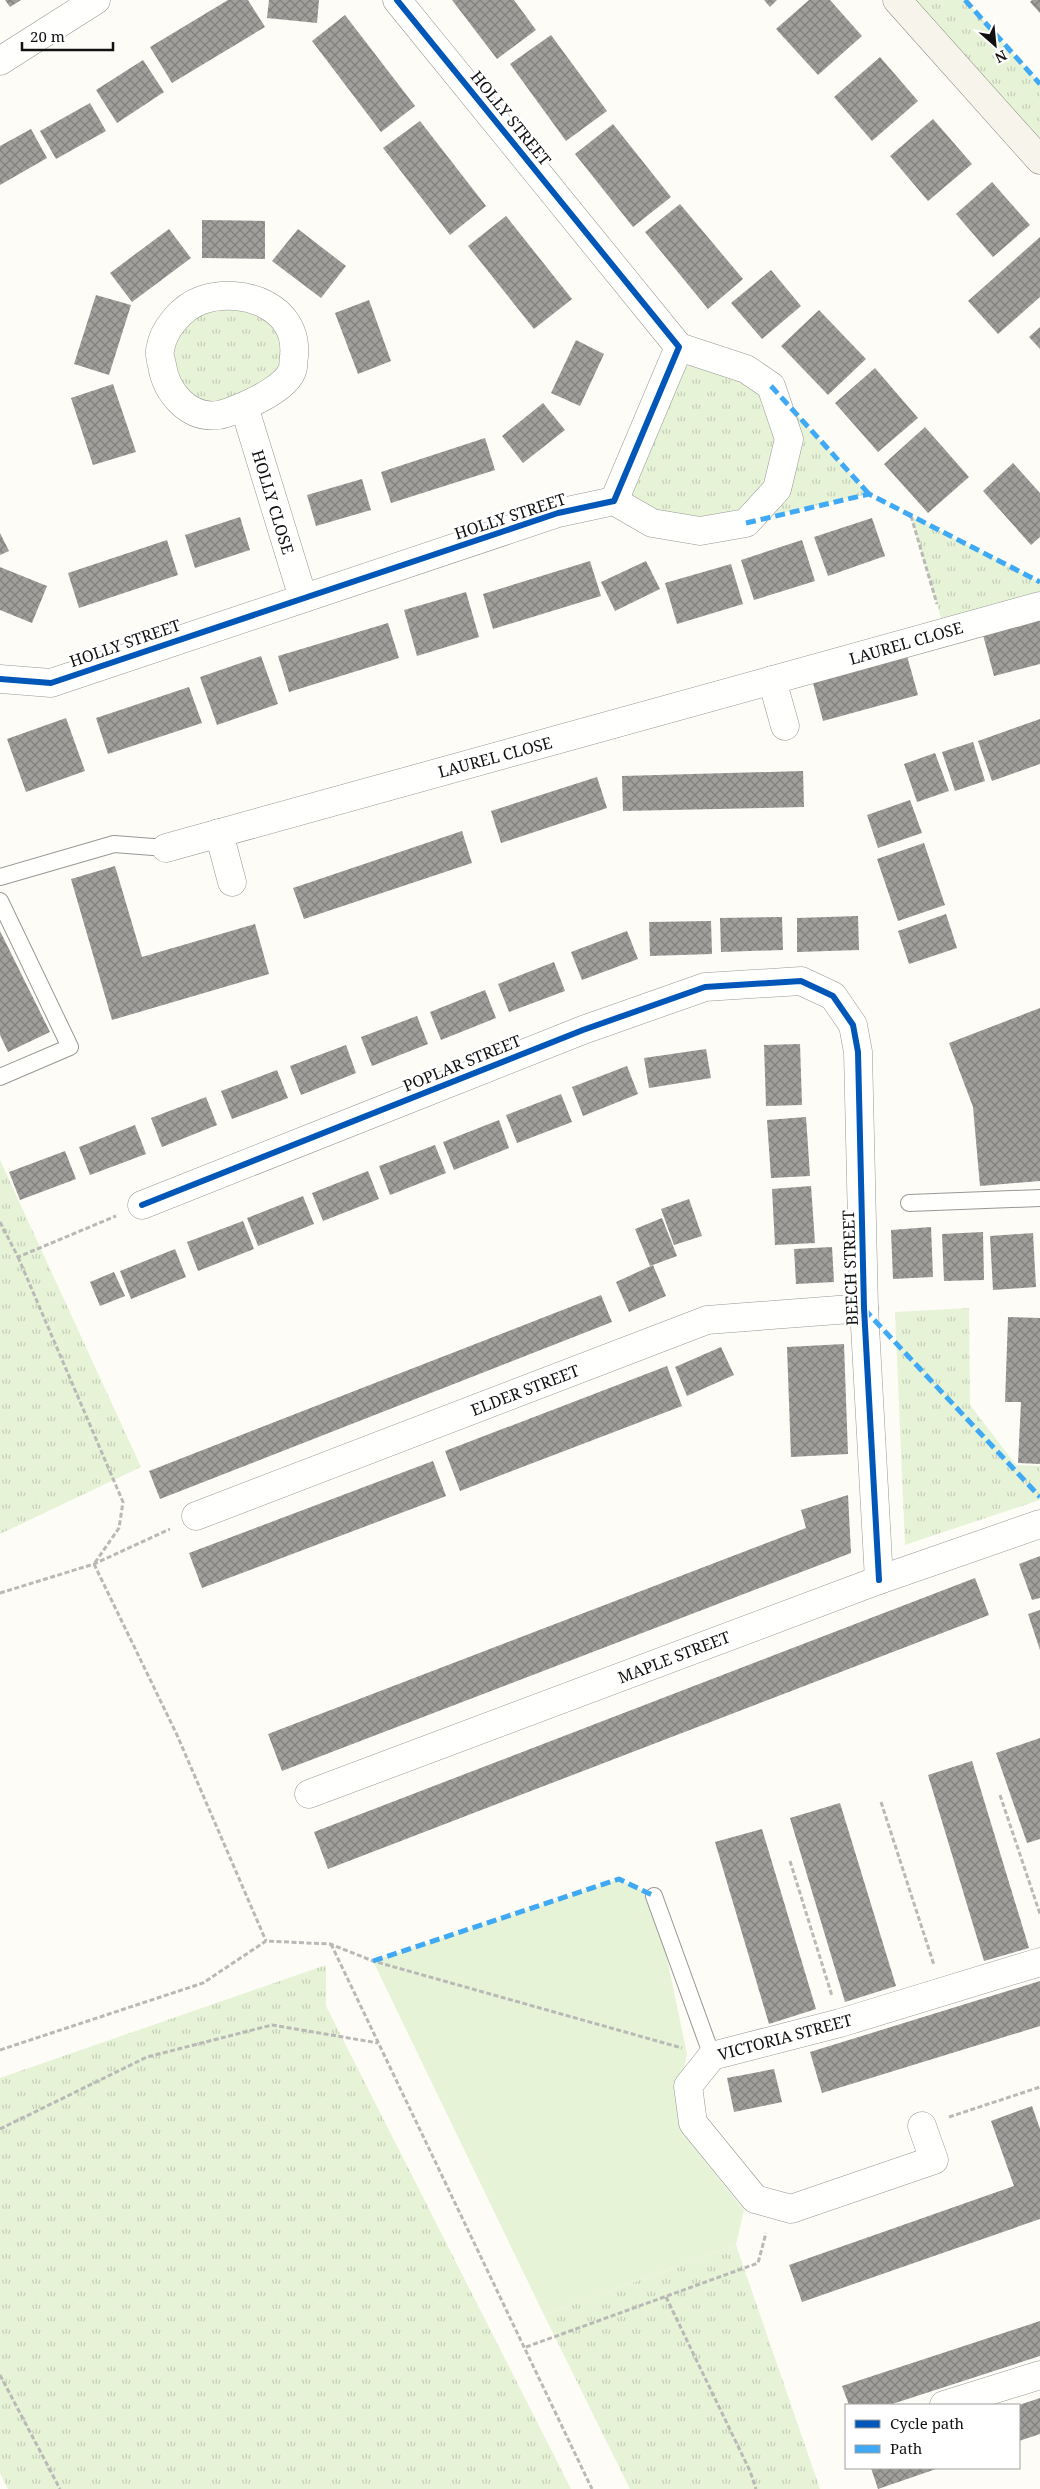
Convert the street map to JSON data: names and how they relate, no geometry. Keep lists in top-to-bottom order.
{
  "streets": {
    "street": [
      "HOLLY STREET",
      "HOLLY CLOSE",
      "LAUREL CLOSE",
      "POPLAR STREET",
      "BEECH STREET",
      "ELDER STREET",
      "MAPLE STREET",
      "VICTORIA STREET"
    ]
  },
  "crossings": [
    ["HOLLY STREET", "HOLLY CLOSE"],
    ["POPLAR STREET", "BEECH STREET"],
    ["BEECH STREET", "ELDER STREET"],
    ["BEECH STREET", "MAPLE STREET"]
  ],
  "legend": ["Cycle path", "Path"],
  "scale_bar": "20 m",
  "north": "bottom right"
}
